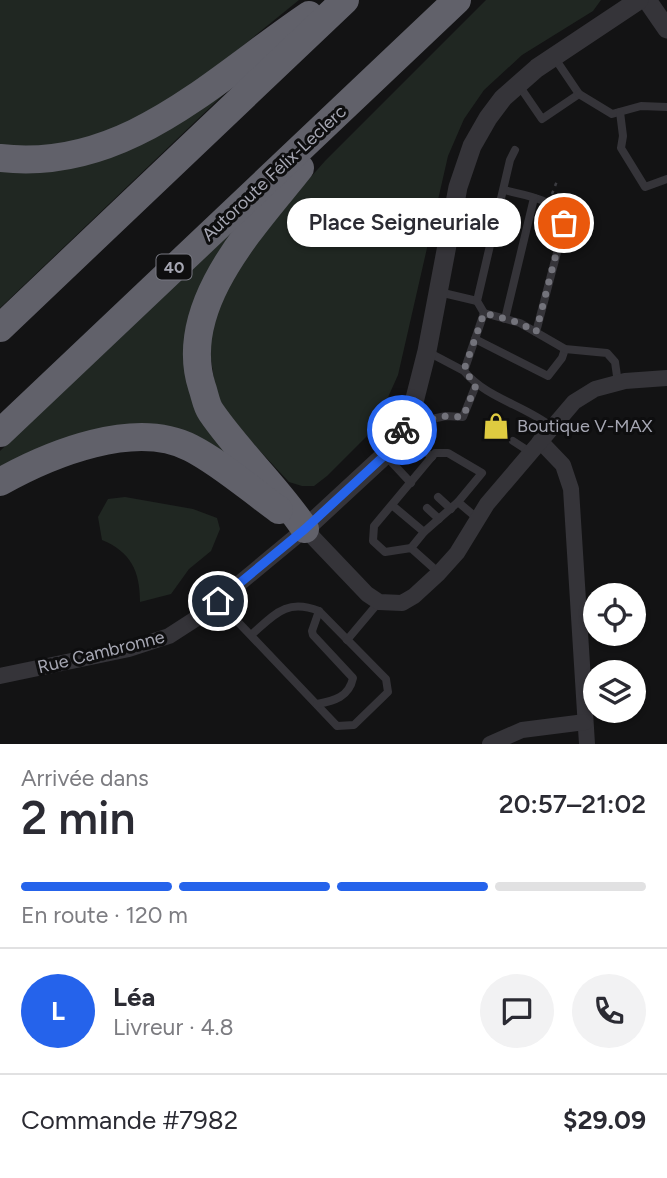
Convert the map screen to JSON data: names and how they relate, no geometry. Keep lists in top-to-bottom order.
{
  "streets": {
    "highway": ["Autoroute Félix-Leclerc", "40"],
    "street": ["Rue Cambronne"]
  },
  "places": {
    "other": ["Place Seigneuriale"],
    "shop": ["Boutique V-MAX"]
  },
  "page": {
    "bubble": "Place Seigneuriale",
    "heading": ["2 min", "Arrivée dans", "20:57–21:02"],
    "panel": [
      "Léa",
      "Livreur · 4.8",
      "Commande #7982",
      "$29.09"
    ],
    "bar": "En route · 120 m",
    "round": "L"
  }
}
